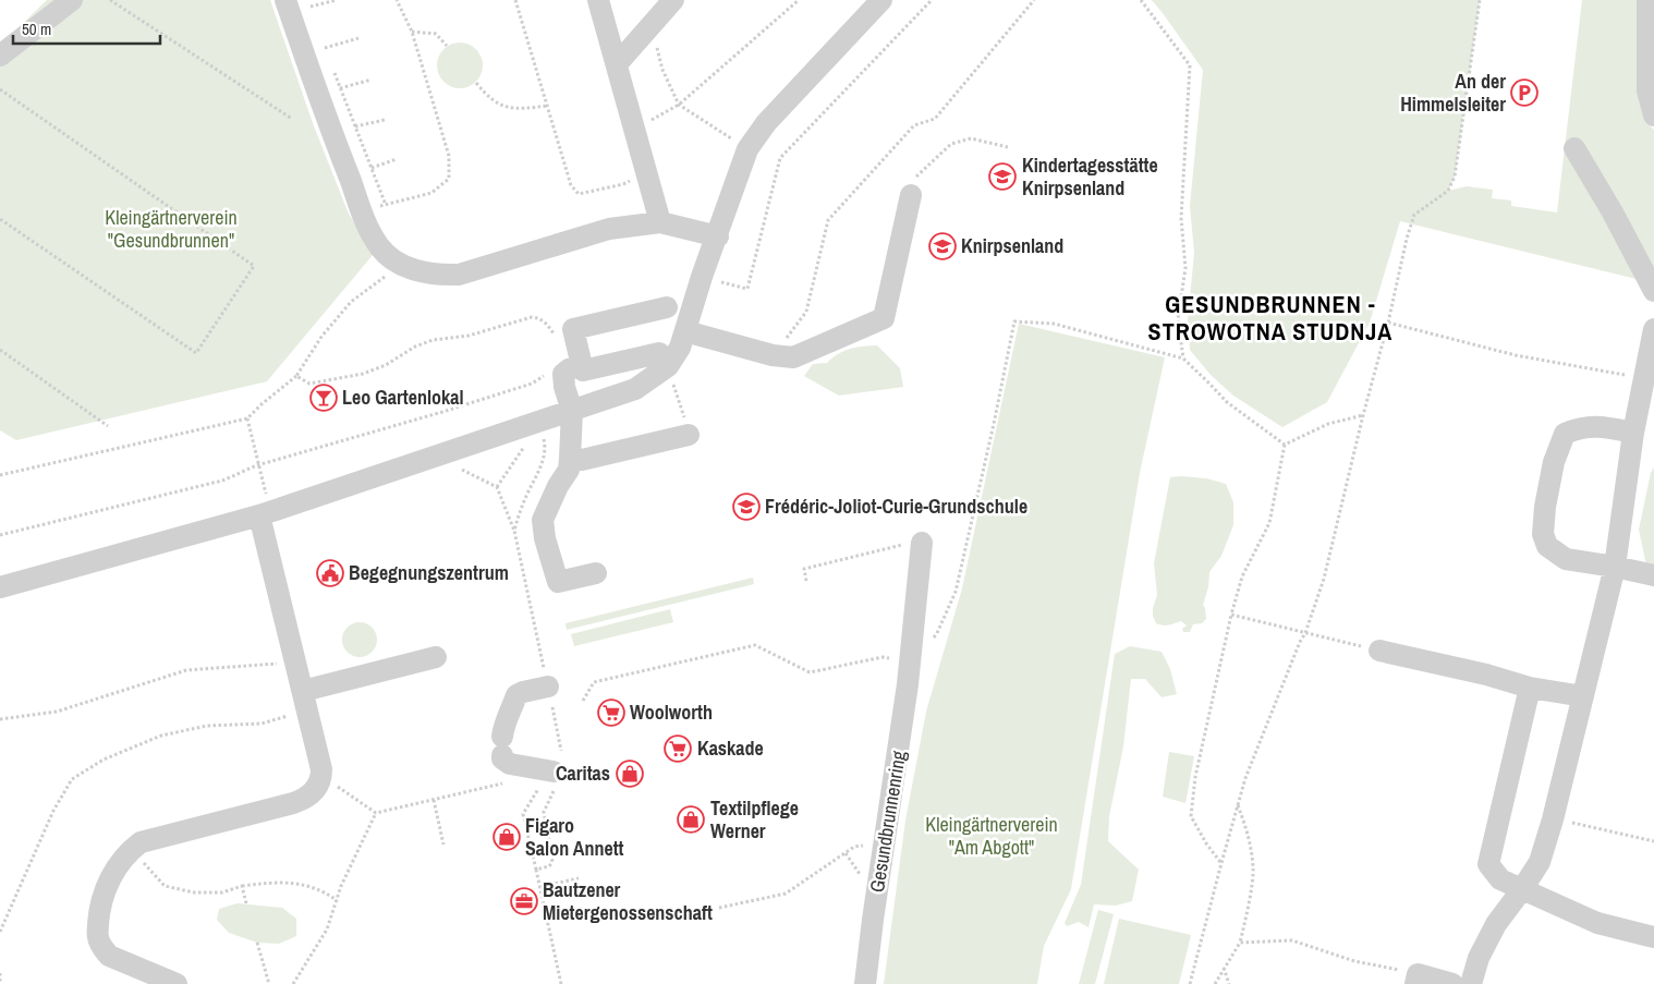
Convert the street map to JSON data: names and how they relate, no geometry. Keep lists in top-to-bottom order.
{
  "streets": {
    "street": ["Gesundbrunnenring"]
  },
  "districts": ["GESUNDBRUNNEN - STROWOTNA STUDNJA"],
  "parks": ["Kleingärtnerverein \"Gesundbrunnen\"", "Kleingärtnerverein \"Am Abgott\""],
  "places": {
    "parking": ["An der Himmelsleiter"],
    "school or university": ["Kindertagesstätte Knirpsenland", "Knirpsenland", "Frédéric-Joliot-Curie-Grundschule"],
    "bar": ["Leo Gartenlokal"],
    "public building": ["Begegnungszentrum"],
    "supermarket": ["Woolworth", "Kaskade"],
    "shop": ["Caritas", "Textilpflege Werner", "Figaro Salon Annett"],
    "office": ["Bautzener Mietergenossenschaft"]
  },
  "scale_bar": "50 m"
}
